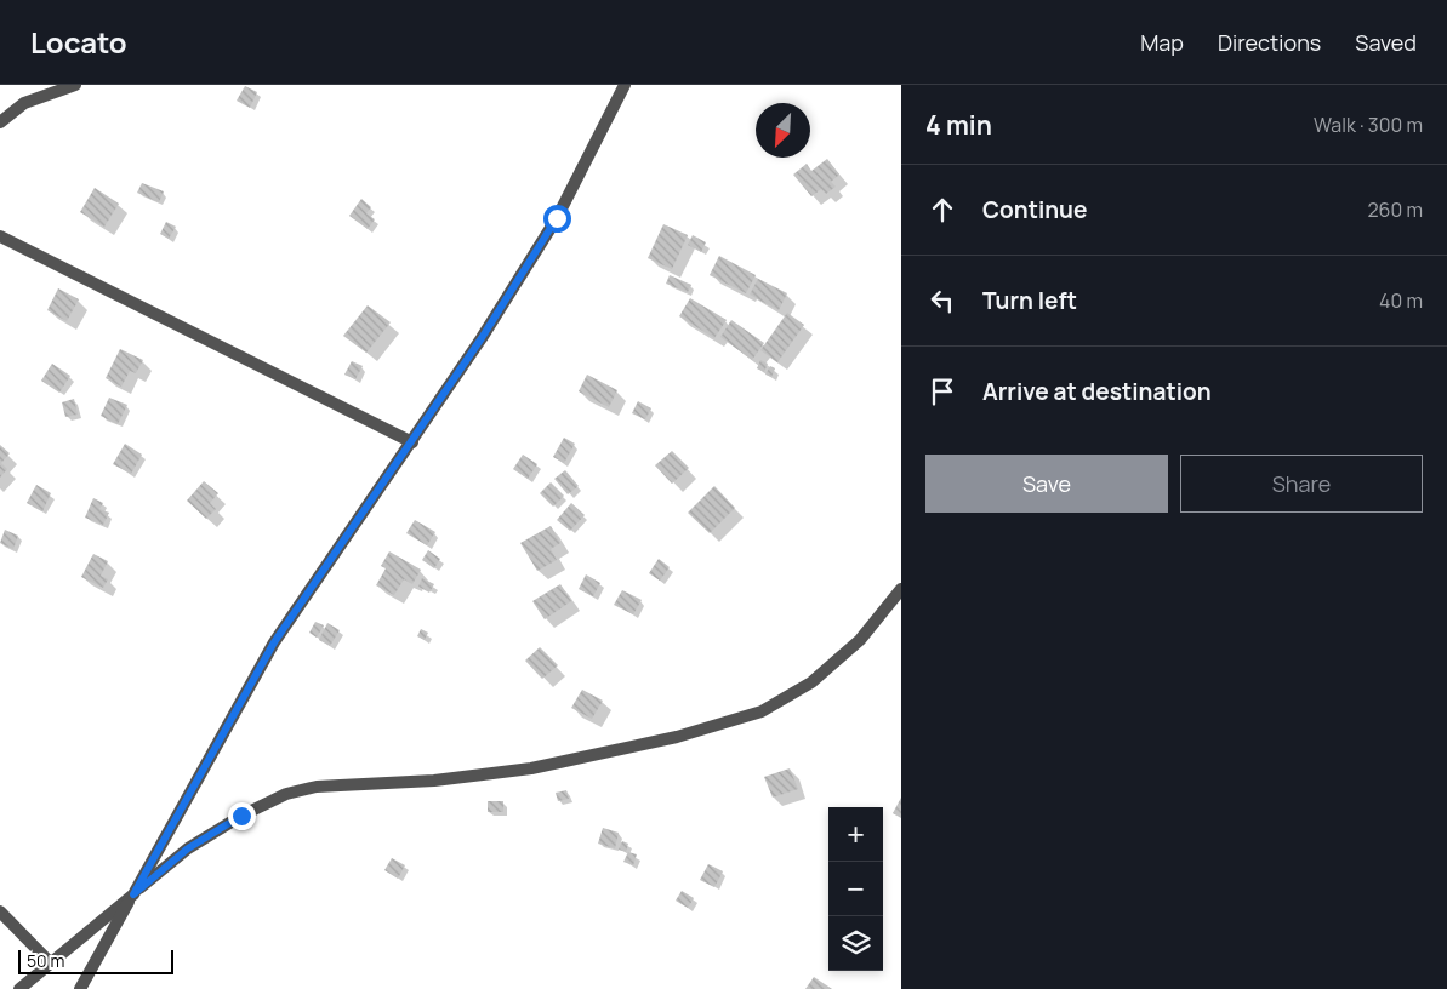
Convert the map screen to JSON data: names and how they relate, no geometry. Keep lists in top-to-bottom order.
{
  "scale_bar": "50 m",
  "north": "bottom left",
  "page": {
    "header": "Locato",
    "nav": ["Map", "Directions", "Saved"],
    "heading": ["4 min", "Walk · 300 m"],
    "list": [
      ["Continue", "260 m"],
      ["Turn left", "40 m"],
      "Arrive at destination"
    ],
    "buttons": ["Save", "Share"],
    "map_buttons": ["+", "−"],
    "scale": "50 m"
  }
}
